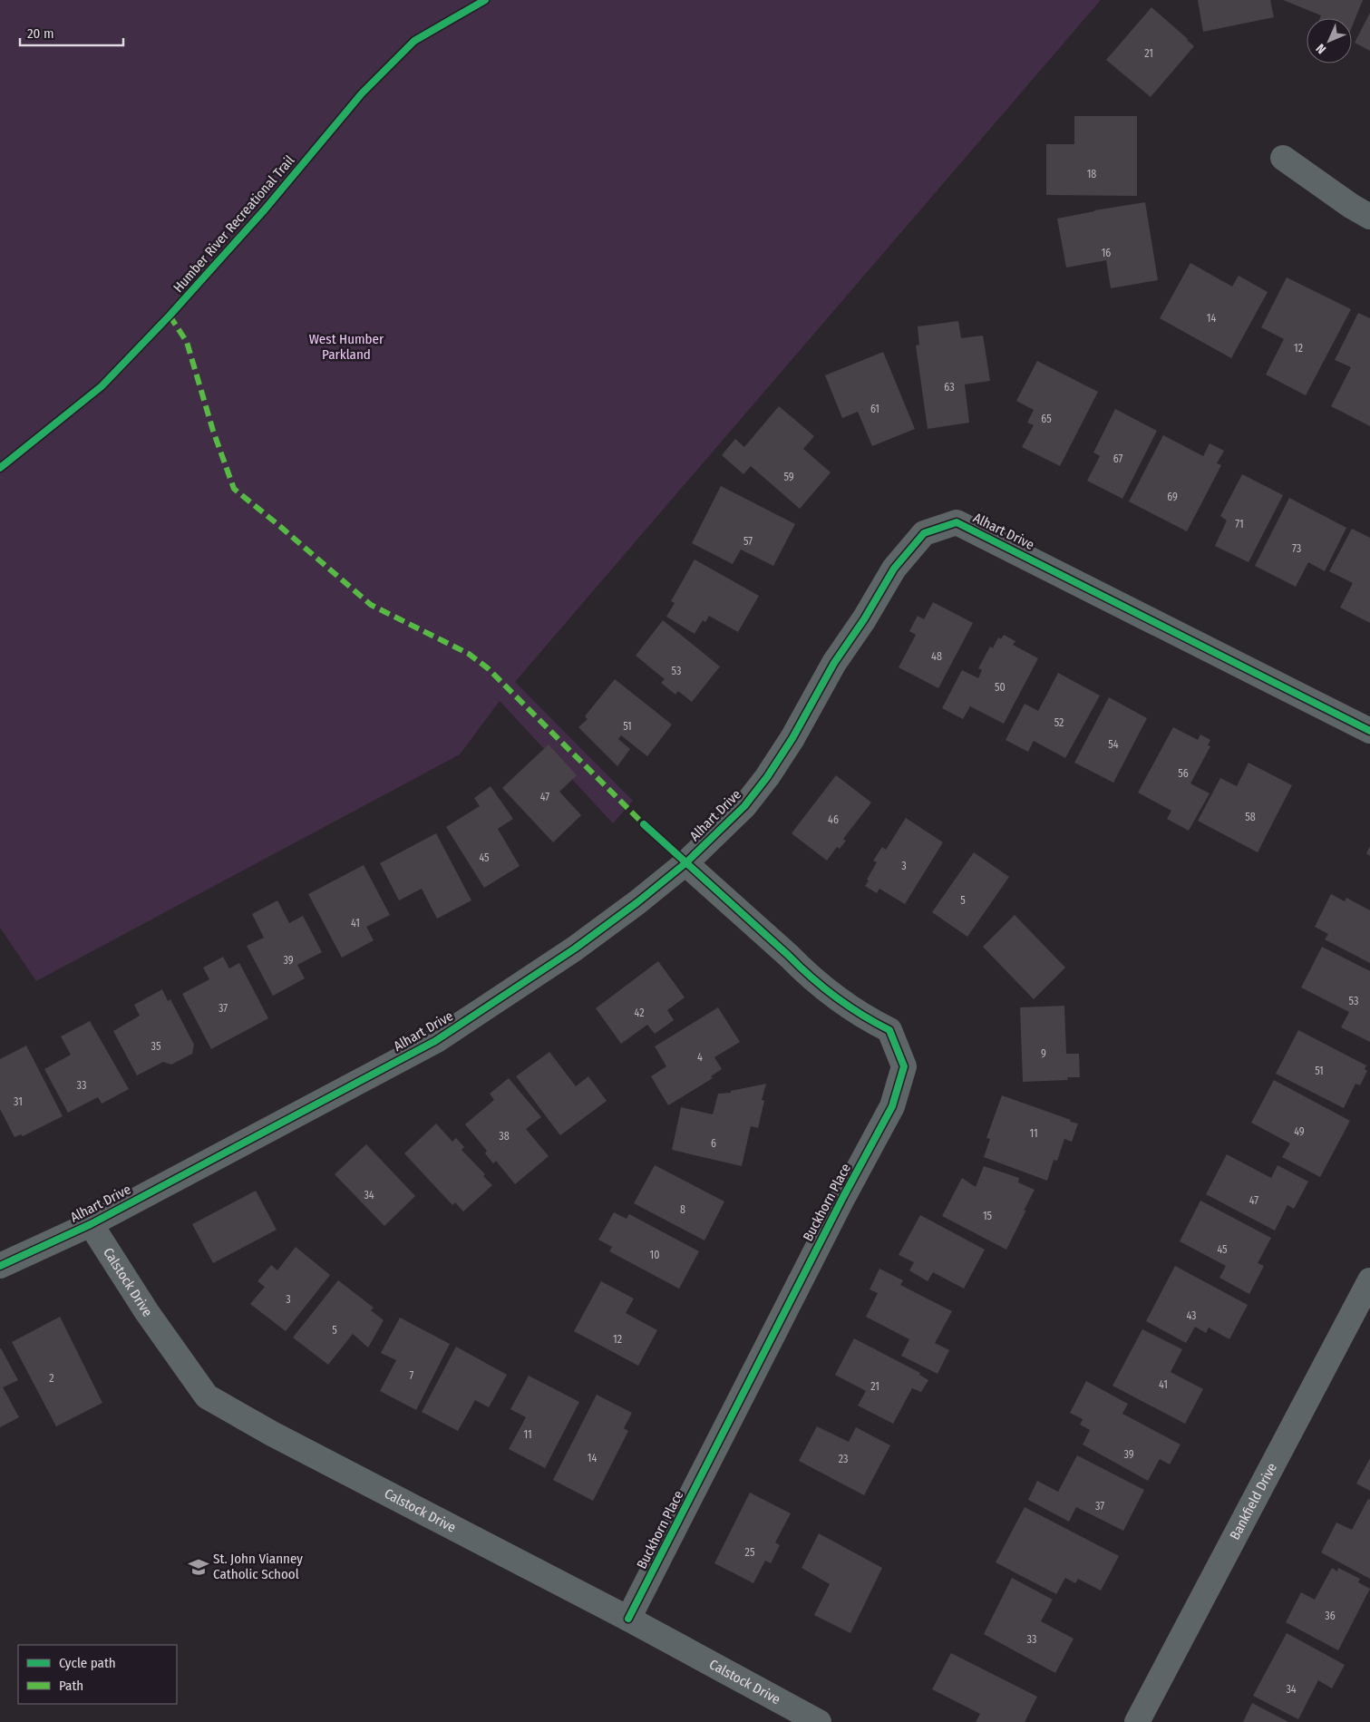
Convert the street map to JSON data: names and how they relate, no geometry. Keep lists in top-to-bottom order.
{
  "streets": {
    "street": [
      "Alhart Drive",
      "Buckhorn Place",
      "Calstock Drive",
      "Bankfield Drive"
    ],
    "cycle path": ["Humber River Recreational Trail"]
  },
  "crossings": [
    ["Alhart Drive", "Buckhorn Place"],
    ["Alhart Drive", "Calstock Drive"],
    ["Buckhorn Place", "Calstock Drive"]
  ],
  "parks": ["West Humber Parkland"],
  "places": {
    "school or university": ["St. John Vianney Catholic School"]
  },
  "house_numbers": [
    "21",
    "18",
    "16",
    "14",
    "12",
    "63",
    "61",
    "65",
    "67",
    "59",
    "69",
    "71",
    "57",
    "73",
    "48",
    "53",
    "50",
    "52",
    "51",
    "54",
    "56",
    "47",
    "58",
    "46",
    "45",
    "3",
    "5",
    "41",
    "39",
    "53",
    "37",
    "42",
    "35",
    "9",
    "4",
    "51",
    "33",
    "31",
    "49",
    "11",
    "38",
    "6",
    "34",
    "47",
    "8",
    "15",
    "45",
    "10",
    "3",
    "43",
    "5",
    "12",
    "7",
    "2",
    "41",
    "21",
    "11",
    "39",
    "14",
    "23",
    "37",
    "25",
    "36",
    "33",
    "34"
  ],
  "legend": ["Cycle path", "Path"],
  "scale_bar": "20 m",
  "north": "bottom left"
}
